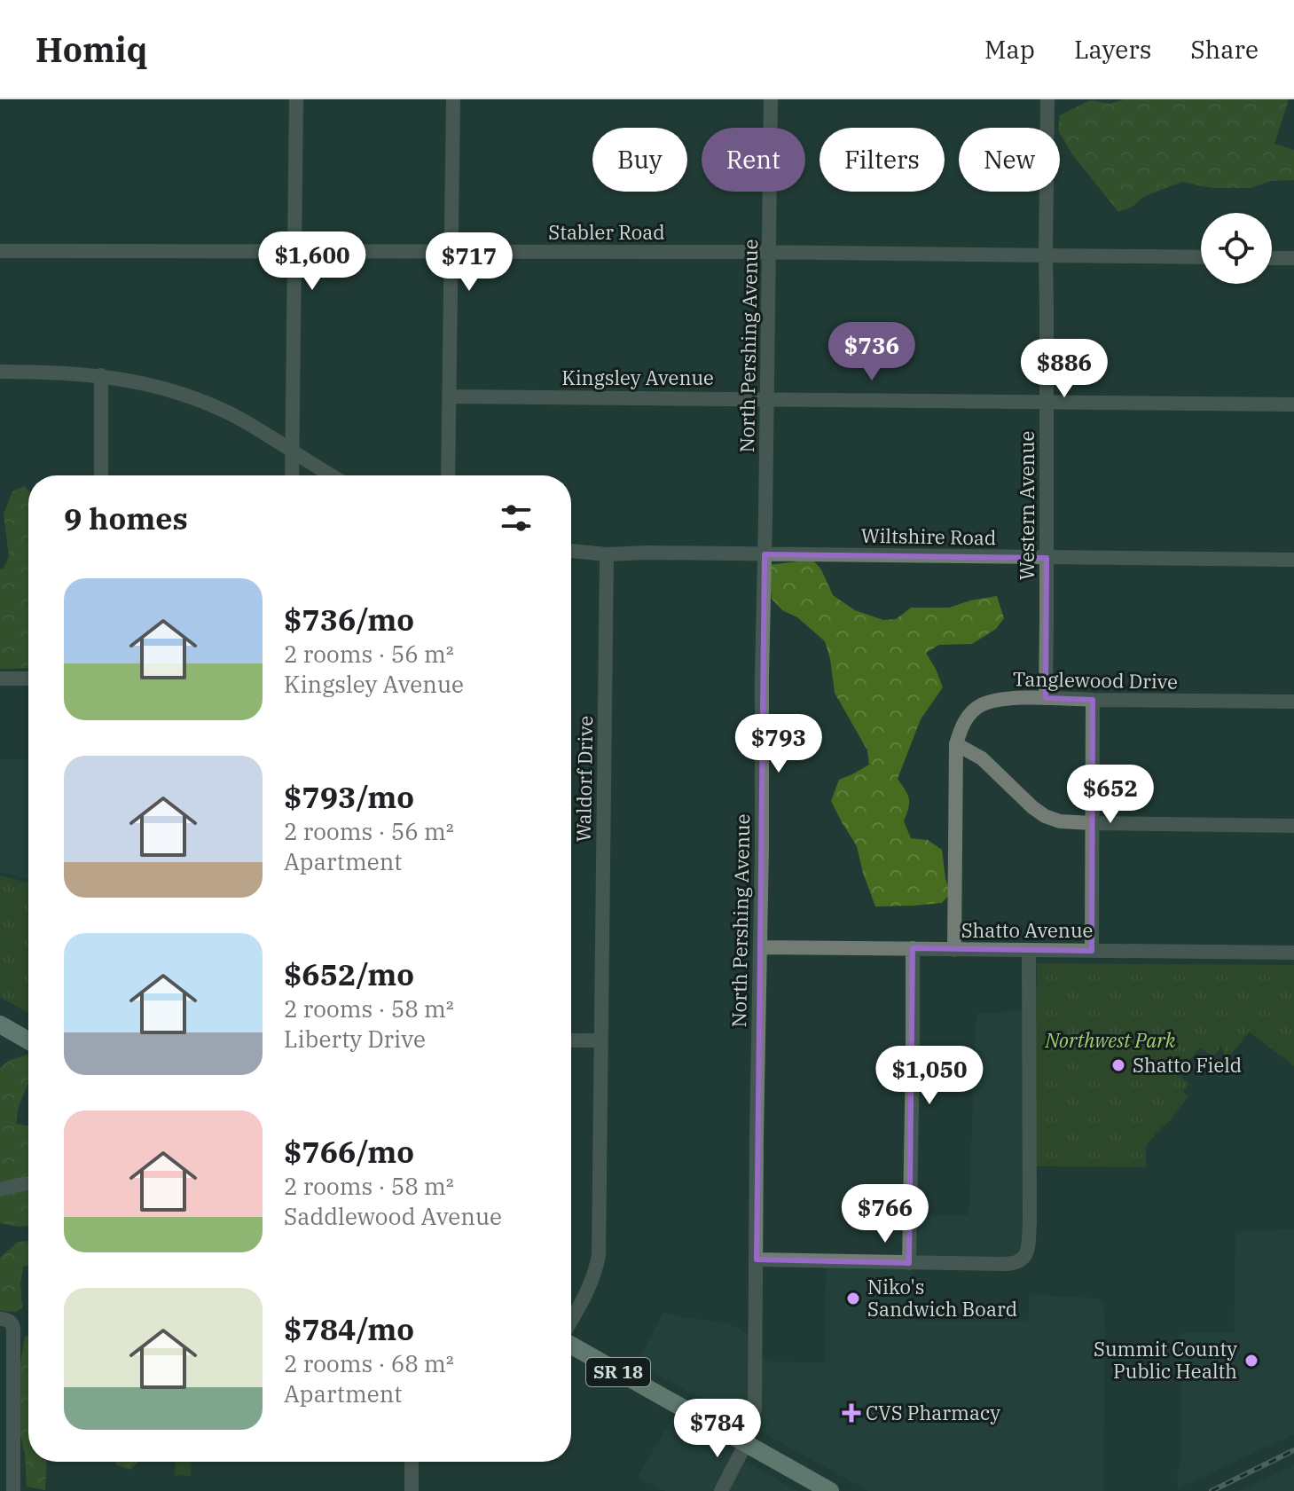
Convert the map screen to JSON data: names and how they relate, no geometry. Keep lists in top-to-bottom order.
{
  "streets": {
    "main road": ["SR 18"],
    "street": [
      "Stabler Road",
      "North Pershing Avenue",
      "Kingsley Avenue",
      "Western Avenue",
      "Wiltshire Road",
      "Tanglewood Drive",
      "Waldorf Drive",
      "Shatto Avenue"
    ]
  },
  "crossings": [
    ["Stabler Road", "North Pershing Avenue"],
    ["Stabler Road", "Western Avenue"],
    ["North Pershing Avenue", "Kingsley Avenue"],
    ["North Pershing Avenue", "Wiltshire Road"],
    ["North Pershing Avenue", "Shatto Avenue"],
    ["North Pershing Avenue", "SR 18"],
    ["Kingsley Avenue", "Western Avenue"],
    ["Western Avenue", "Wiltshire Road"],
    ["Western Avenue", "Tanglewood Drive"],
    ["Wiltshire Road", "Waldorf Drive"],
    ["Tanglewood Drive", "Shatto Avenue"]
  ],
  "parks": ["Northwest Park"],
  "places": {
    "other": ["Shatto Field", "Niko's Sandwich Board", "Summit County Public Health"],
    "health": ["CVS Pharmacy"]
  },
  "page": {
    "header": "Homiq",
    "nav": ["Map", "Layers", "Share"],
    "chip": [
      "Buy",
      "Rent",
      "Filters",
      "New"
    ],
    "price": [
      "$1,600",
      "$717",
      "$736",
      "$886",
      "$793",
      "$652",
      "$1,050",
      "$766",
      "$784"
    ],
    "heading": "9 homes",
    "list": [
      {
        "name": "$736/mo",
        "note": "2 rooms · 56 m² · Kingsley Avenue"
      },
      {
        "name": "$793/mo",
        "note": "2 rooms · 56 m² · Apartment"
      },
      {
        "name": "$652/mo",
        "note": "2 rooms · 58 m² · Liberty Drive"
      },
      {
        "name": "$766/mo",
        "note": "2 rooms · 58 m² · Saddlewood Avenue"
      },
      {
        "name": "$784/mo",
        "note": "2 rooms · 68 m² · Apartment"
      }
    ]
  }
}
